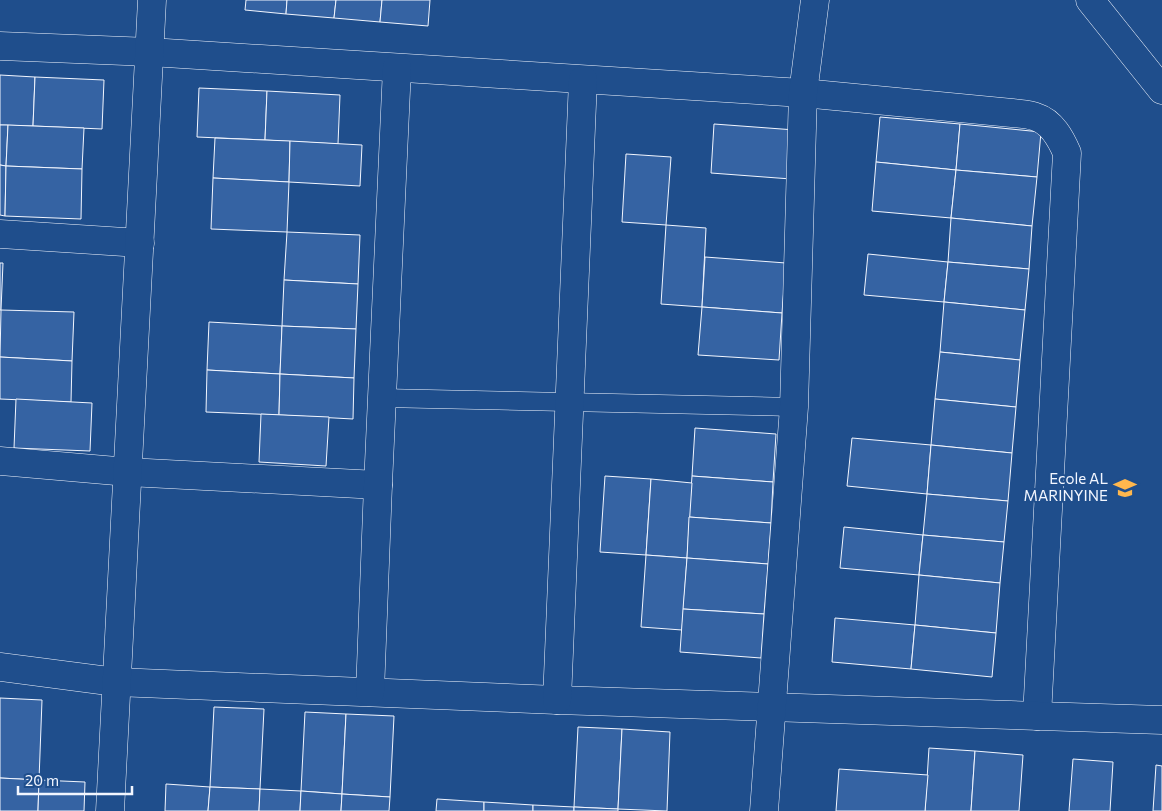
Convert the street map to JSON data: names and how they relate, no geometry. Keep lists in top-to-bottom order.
{
  "places": {
    "school or university": ["Ecole AL MARINYINE"]
  },
  "scale_bar": "20 m"
}
